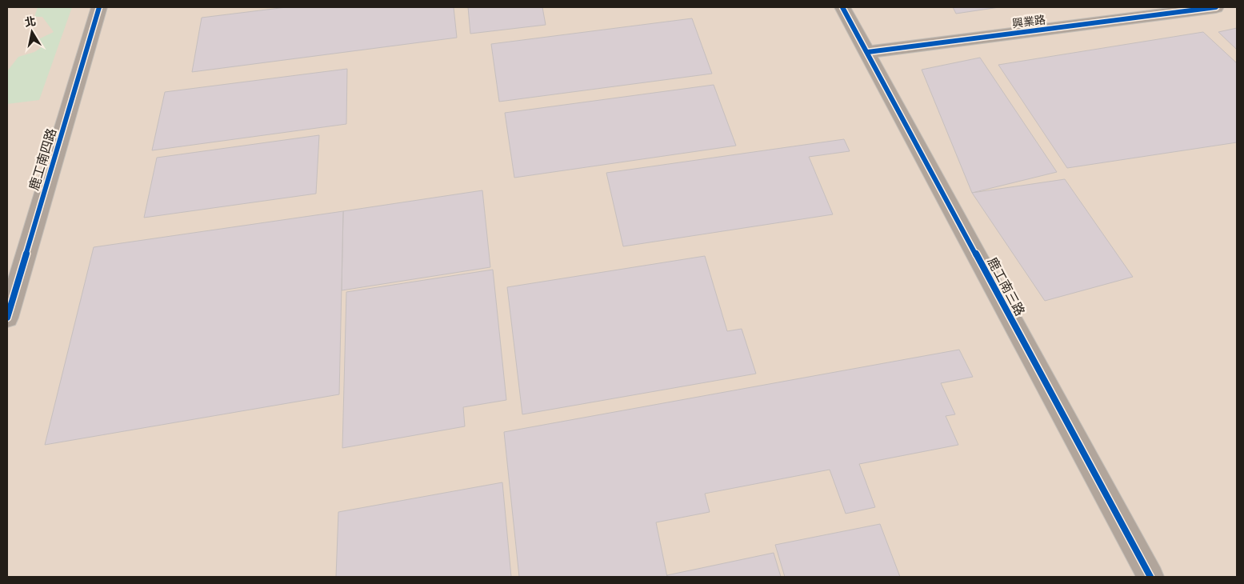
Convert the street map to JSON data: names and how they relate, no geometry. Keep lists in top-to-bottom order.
{
  "streets": {
    "street": ["興業路", "鹿工南四路", "鹿工南三路"]
  },
  "crossings": [
    ["興業路", "鹿工南三路"]
  ],
  "north": "top"
}
